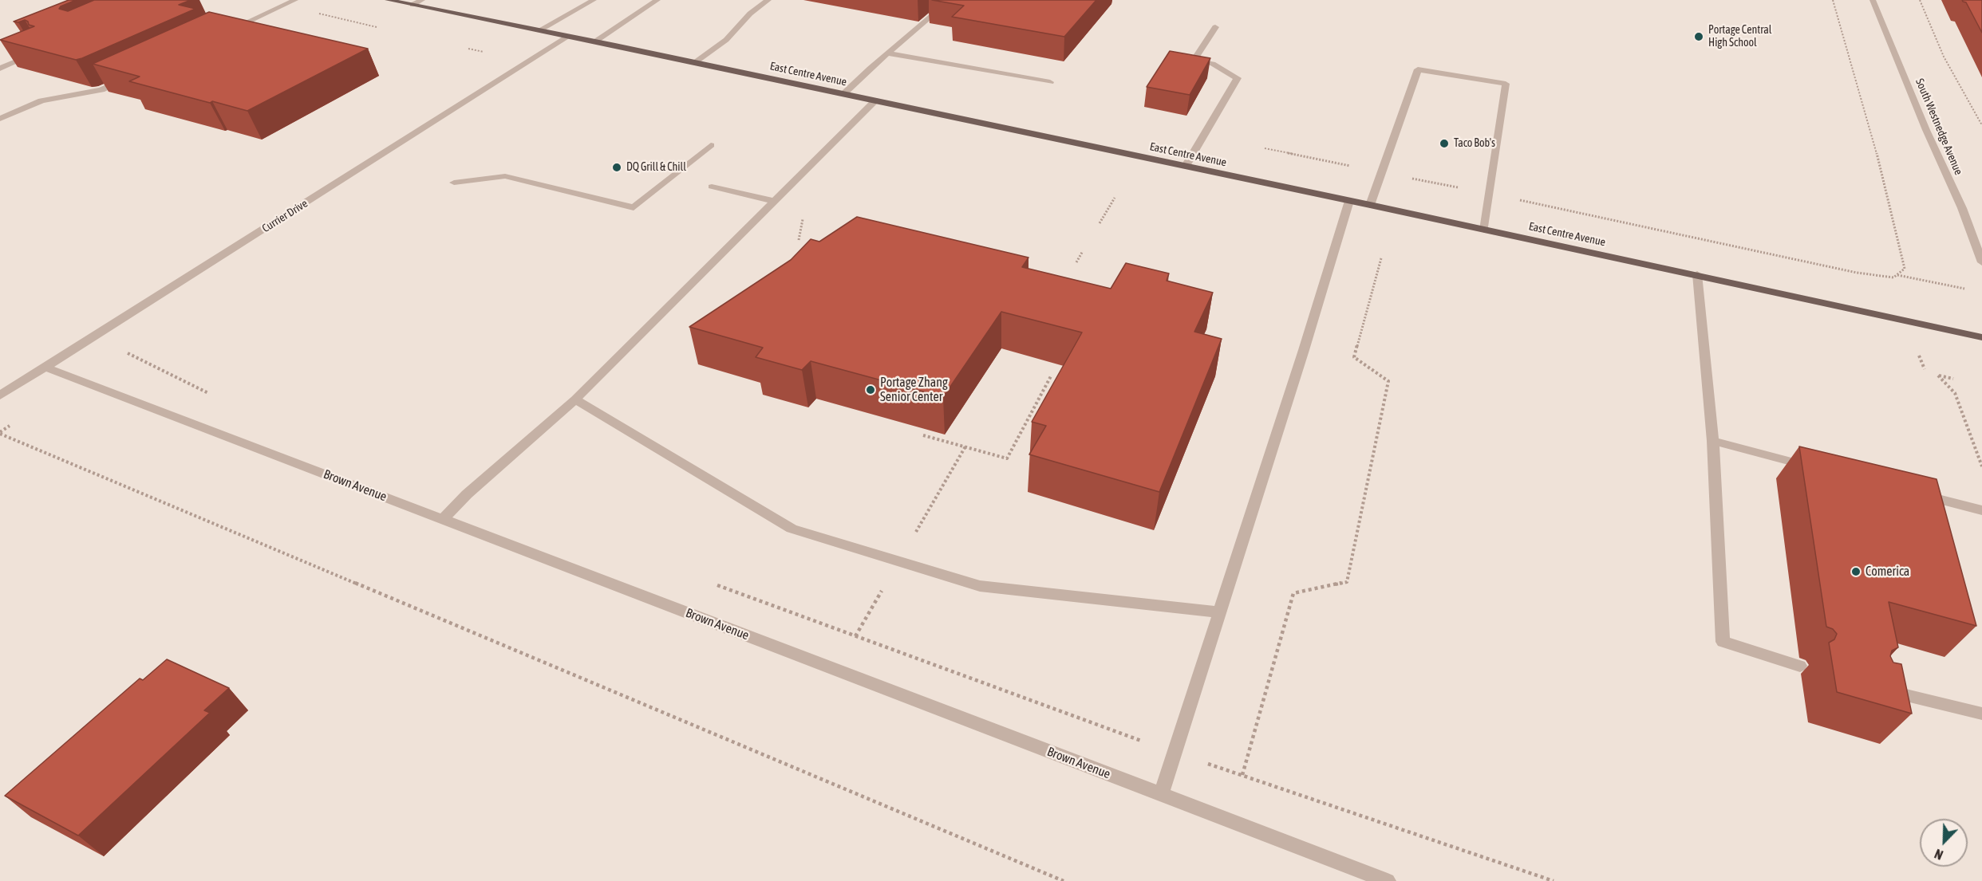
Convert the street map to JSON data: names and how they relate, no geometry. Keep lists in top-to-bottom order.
{
  "streets": {
    "main road": ["East Centre Avenue"],
    "street": ["South Westnedge Avenue", "Currier Drive", "Brown Avenue"]
  },
  "crossings": [
    ["East Centre Avenue", "Currier Drive"],
    ["Currier Drive", "Brown Avenue"]
  ],
  "places": [
    "Portage Central High School",
    "Taco Bob's",
    "DQ Grill & Chill",
    "Portage Zhang Senior Center",
    "Comerica"
  ],
  "north": "bottom left"
}
